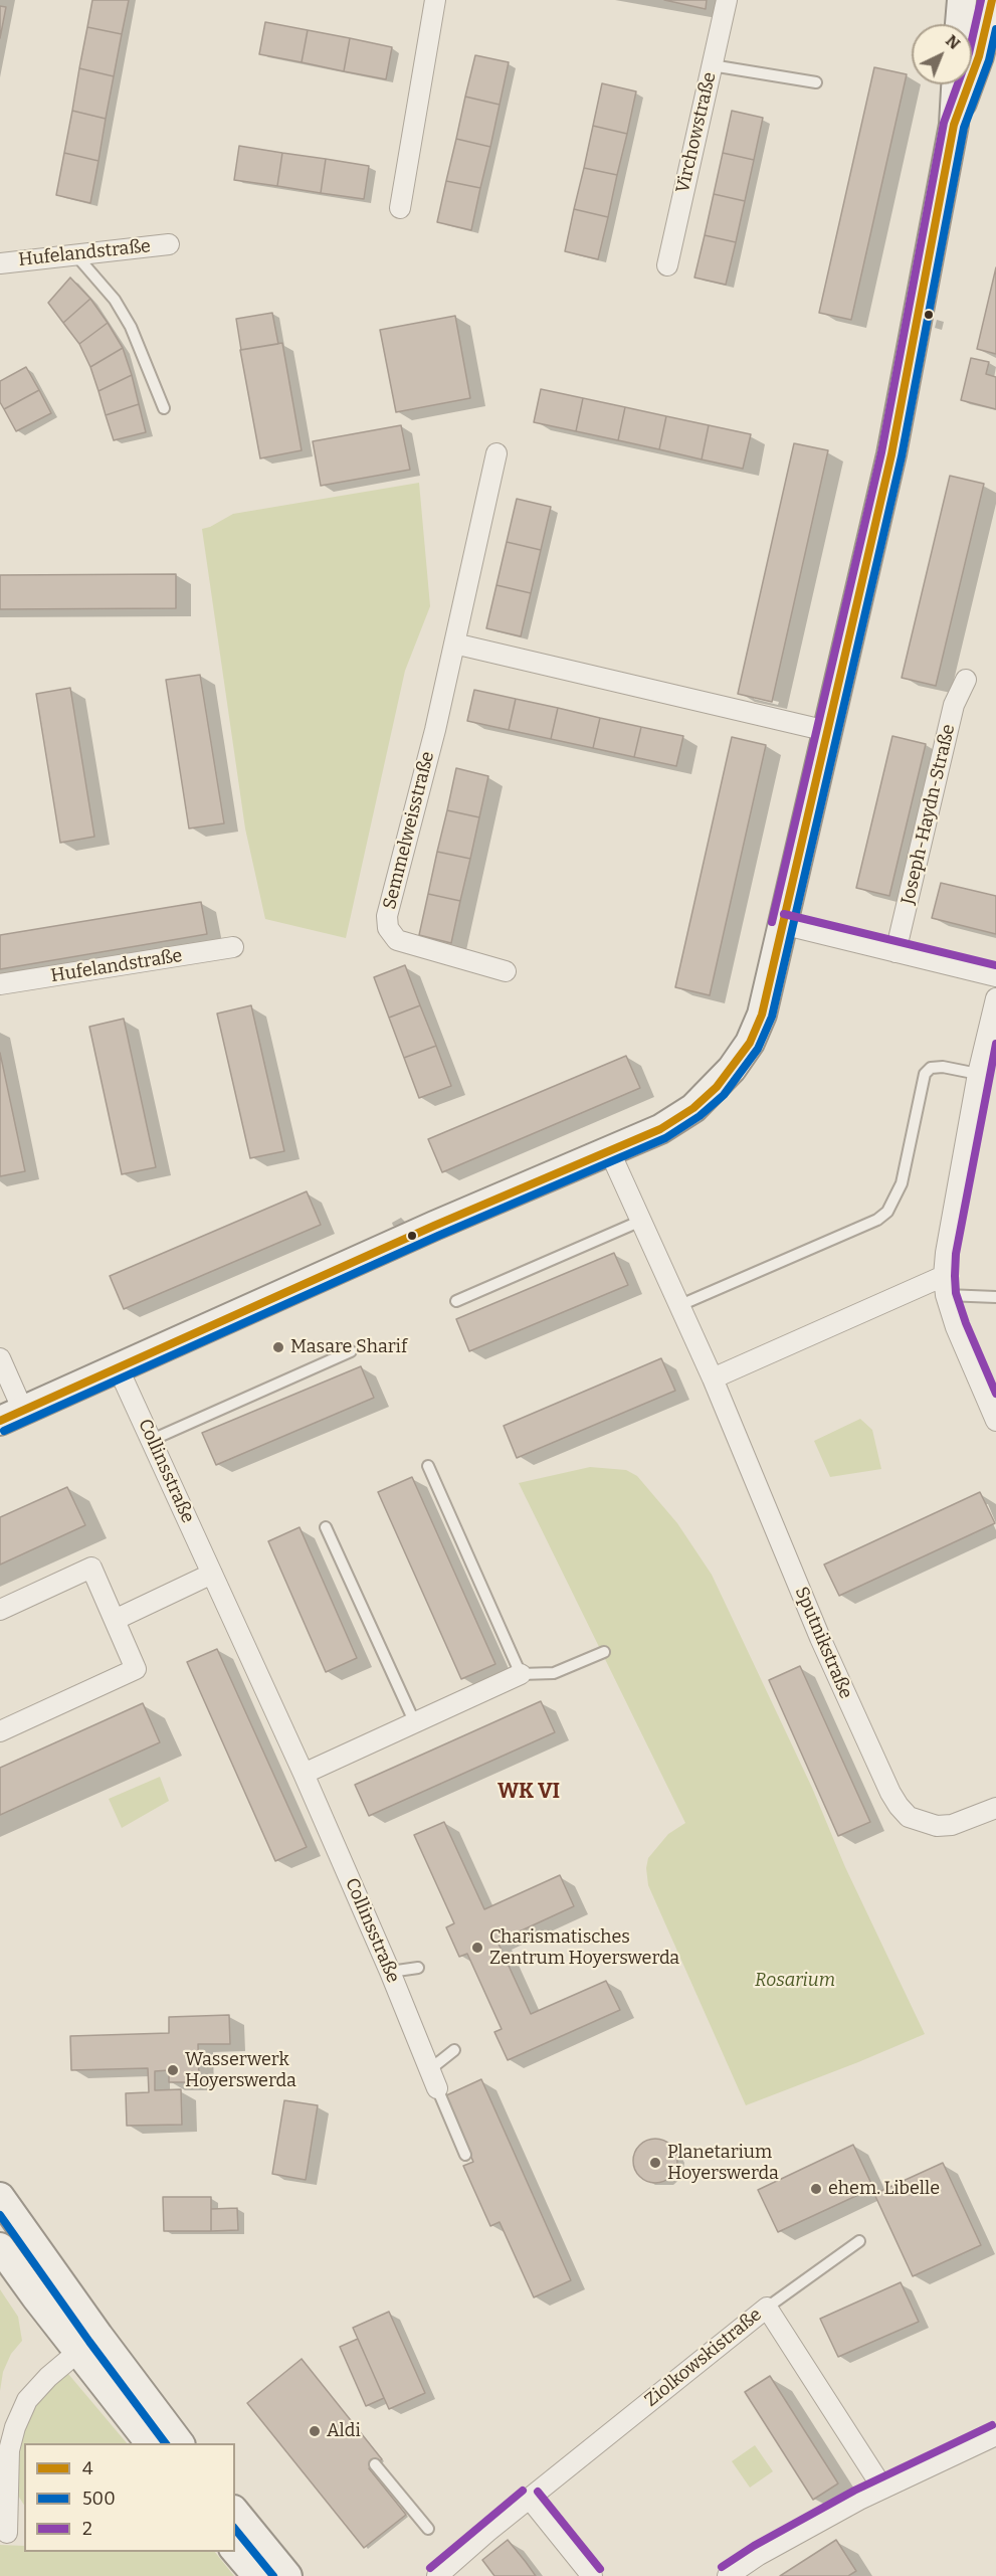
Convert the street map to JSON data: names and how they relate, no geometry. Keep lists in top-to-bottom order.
{
  "streets": {
    "street": [
      "Virchowstraße",
      "Hufelandstraße",
      "Joseph-Haydn-Straße",
      "Semmelweisstraße",
      "Collinsstraße",
      "Sputnikstraße",
      "Ziolkowskistraße"
    ]
  },
  "districts": ["WK VI"],
  "parks": ["Rosarium"],
  "places": [
    "Masare Sharif",
    "Charismatisches Zentrum Hoyerswerda",
    "Wasserwerk Hoyerswerda",
    "Planetarium Hoyerswerda",
    "ehem. Libelle",
    "Aldi"
  ],
  "lines": ["transit line 4", "transit line 2", "transit line 500"],
  "legend": ["4", "500", "2"],
  "north": "top right"
}
